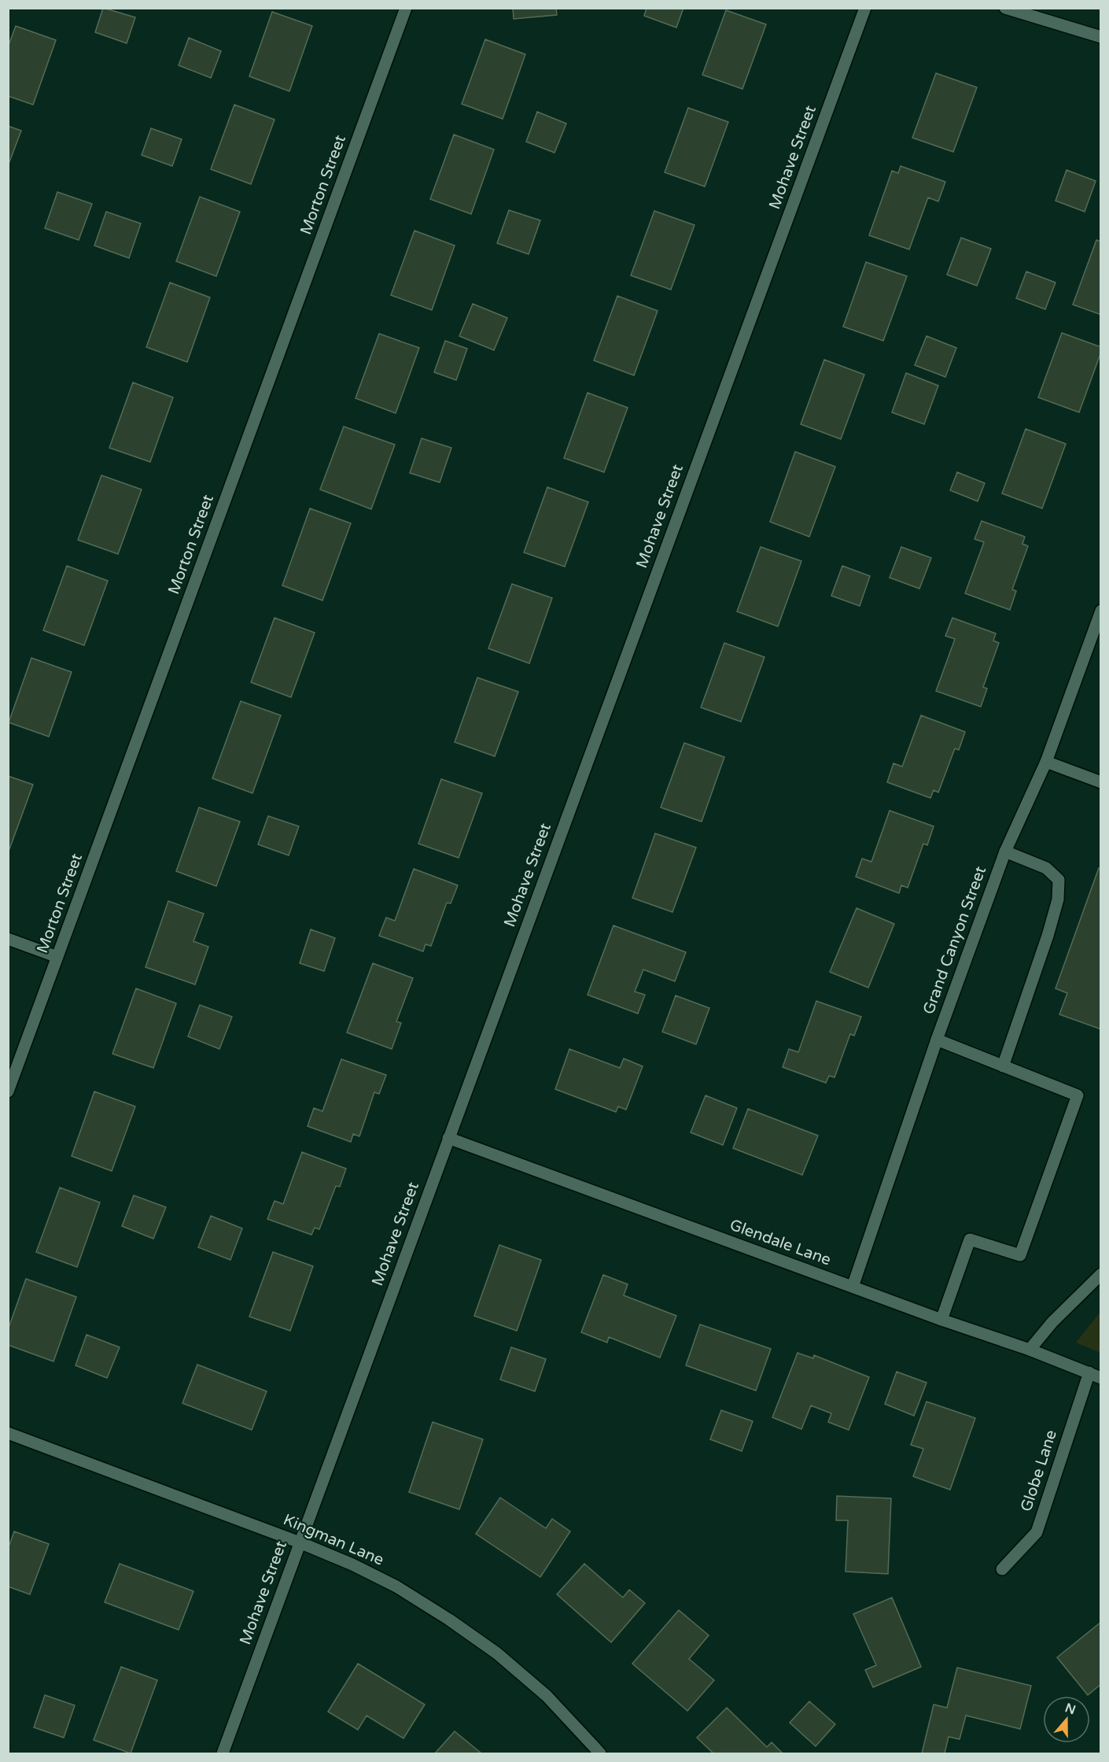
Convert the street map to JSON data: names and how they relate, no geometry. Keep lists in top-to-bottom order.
{
  "streets": {
    "street": [
      "Mohave Street",
      "Morton Street",
      "Grand Canyon Street",
      "Glendale Lane",
      "Globe Lane",
      "Kingman Lane"
    ]
  },
  "crossings": [
    ["Mohave Street", "Glendale Lane"],
    ["Mohave Street", "Kingman Lane"],
    ["Grand Canyon Street", "Glendale Lane"],
    ["Glendale Lane", "Globe Lane"]
  ],
  "north": "top"
}
